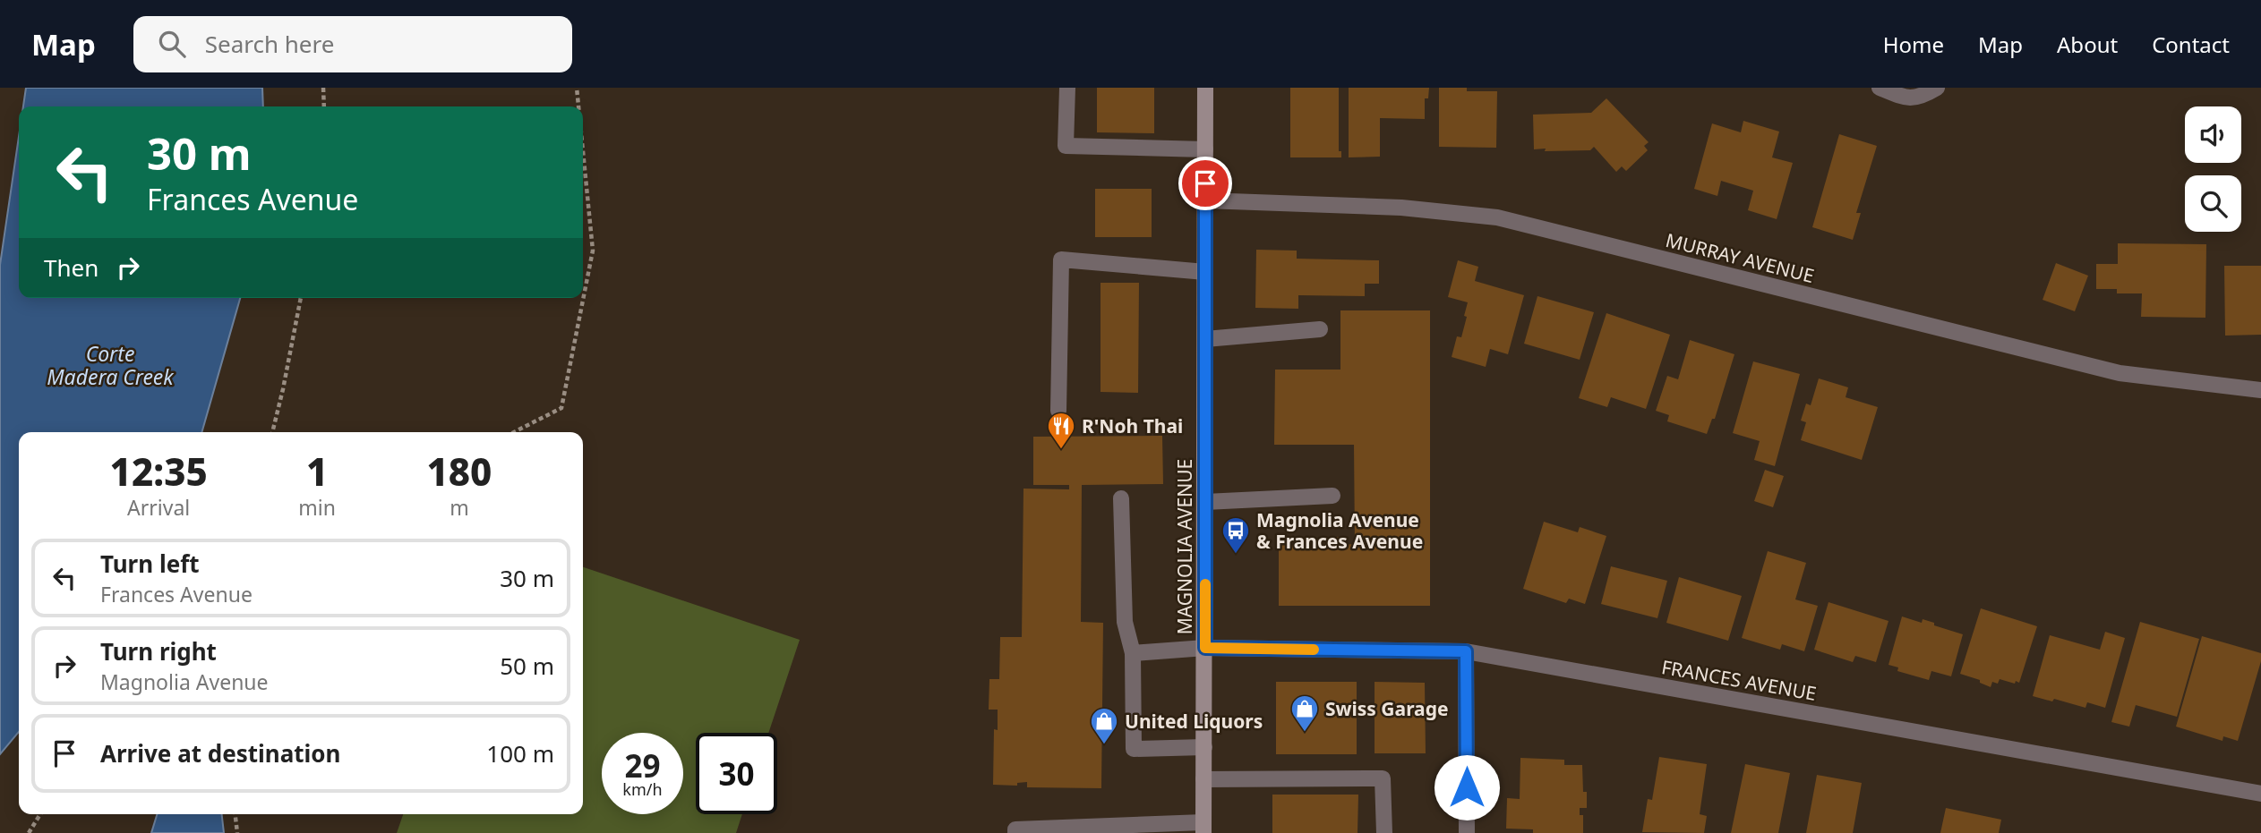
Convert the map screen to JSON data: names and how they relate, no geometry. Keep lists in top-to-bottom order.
{
  "streets": {
    "main road": ["MAGNOLIA AVENUE"],
    "street": ["MURRAY AVENUE", "FRANCES AVENUE"]
  },
  "crossings": [
    ["MURRAY AVENUE", "MAGNOLIA AVENUE"],
    ["MAGNOLIA AVENUE", "FRANCES AVENUE"]
  ],
  "water": ["Corte Madera Creek"],
  "places": {
    "restaurant": ["R'Noh Thai"],
    "bus stop": ["Magnolia Avenue & Frances Avenue"],
    "shop": ["Swiss Garage", "United Liquors"]
  },
  "page": {
    "header": "Map",
    "search": "Search here",
    "nav": [
      "Home",
      "Map",
      "About",
      "Contact"
    ],
    "turn": ["30 m", "Frances Avenue"],
    "then": "Then",
    "eta": [
      "12:35",
      "Arrival",
      "1",
      "min",
      "180",
      "m"
    ],
    "list": [
      {
        "name": "Turn left",
        "note": "Frances Avenue",
        "value": "30 m"
      },
      {
        "name": "Turn right",
        "note": "Magnolia Avenue",
        "value": "50 m"
      },
      {
        "name": "Arrive at destination",
        "value": "100 m"
      }
    ],
    "speed": "29 km/h",
    "limit": "30"
  }
}
